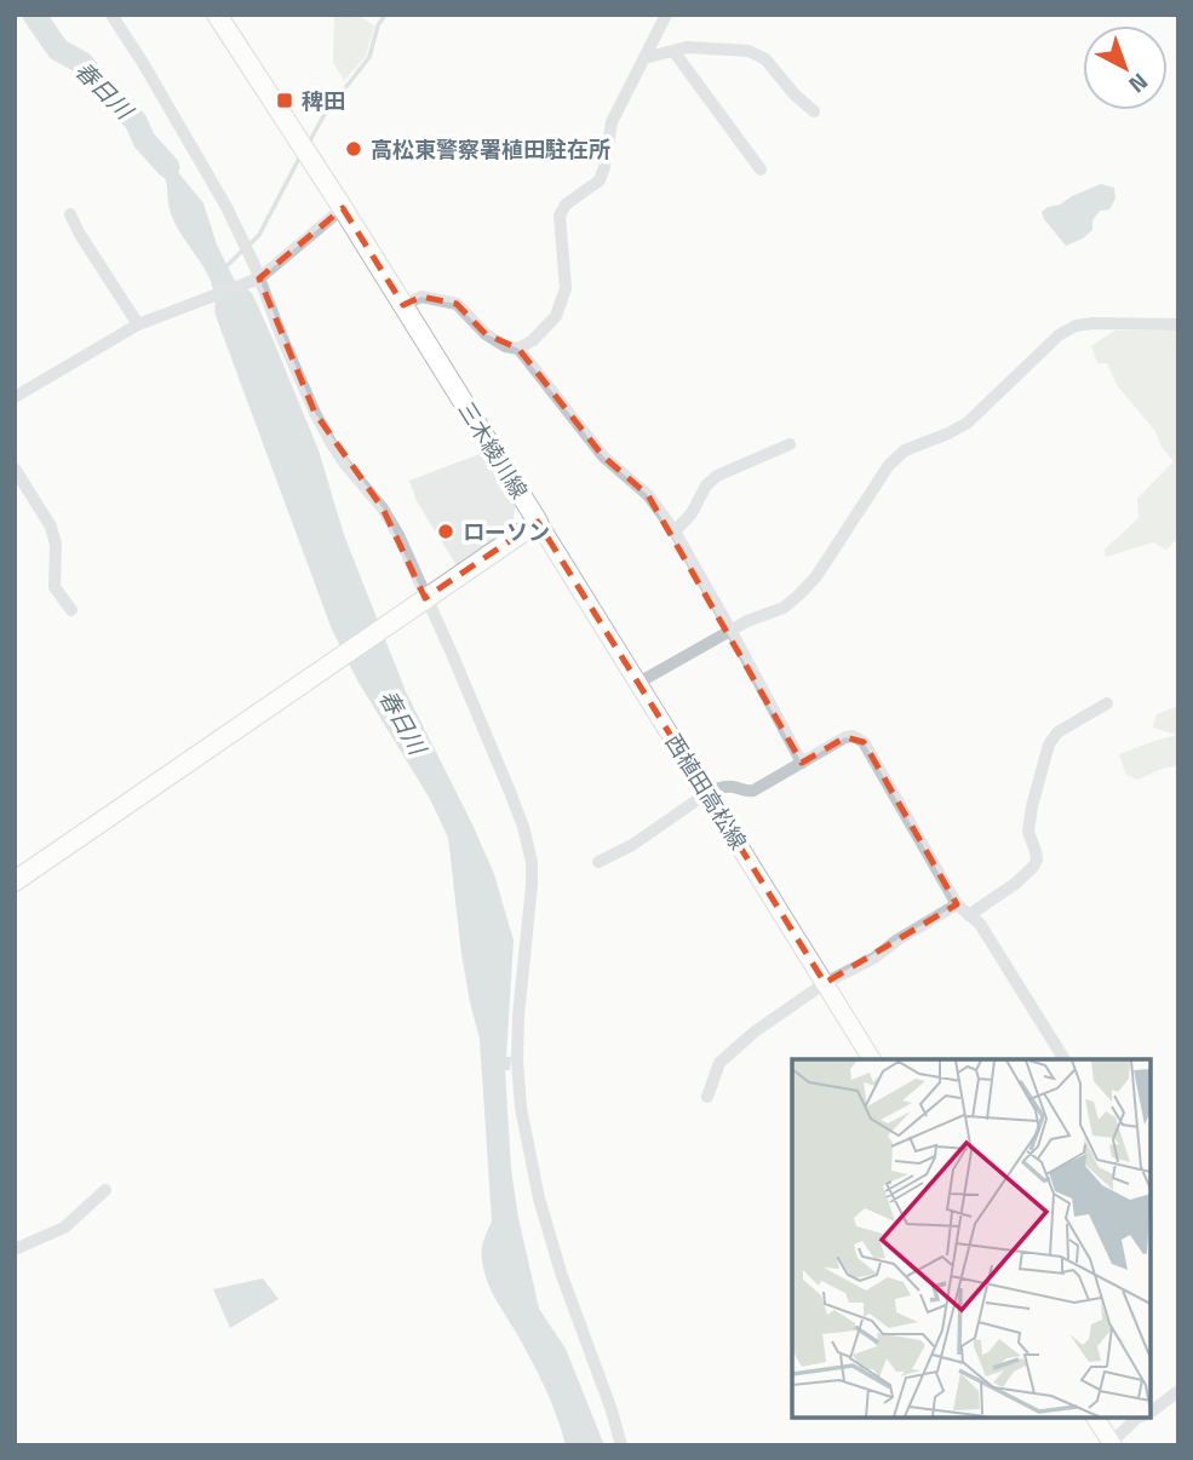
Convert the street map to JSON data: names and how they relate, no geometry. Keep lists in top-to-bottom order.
{
  "streets": {
    "main road": ["三木綾川線", "西植田高松線"]
  },
  "crossings": [
    ["三木綾川線", "西植田高松線"]
  ],
  "water": ["春日川"],
  "places": {
    "transit": ["稗田"],
    "other": ["高松東警察署植田駐在所", "ローソン"]
  },
  "north": "bottom right"
}
